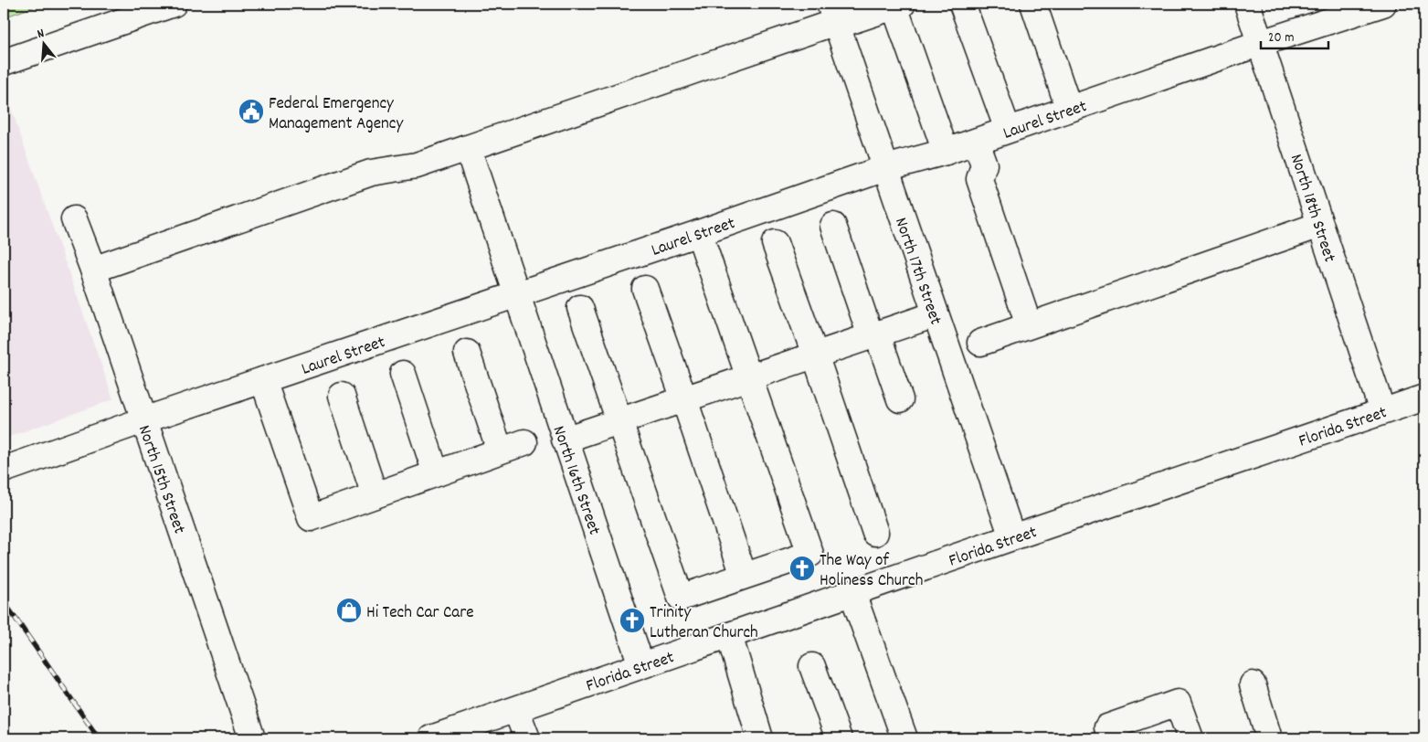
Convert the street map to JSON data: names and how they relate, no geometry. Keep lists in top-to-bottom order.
{
  "streets": {
    "street": [
      "Laurel Street",
      "North 18th Street",
      "North 17th Street",
      "Florida Street",
      "North 15th Street",
      "North 16th Street"
    ]
  },
  "crossings": [
    ["Laurel Street", "North 18th Street"],
    ["Laurel Street", "North 17th Street"],
    ["Laurel Street", "North 15th Street"],
    ["Laurel Street", "North 16th Street"],
    ["North 18th Street", "Florida Street"],
    ["North 17th Street", "Florida Street"],
    ["Florida Street", "North 16th Street"]
  ],
  "places": {
    "public building": ["Federal Emergency Management Agency"],
    "church": ["The Way of Holiness Church", "Trinity Lutheran Church"],
    "shop": ["Hi Tech Car Care"]
  },
  "scale_bar": "20 m",
  "north": "top"
}
